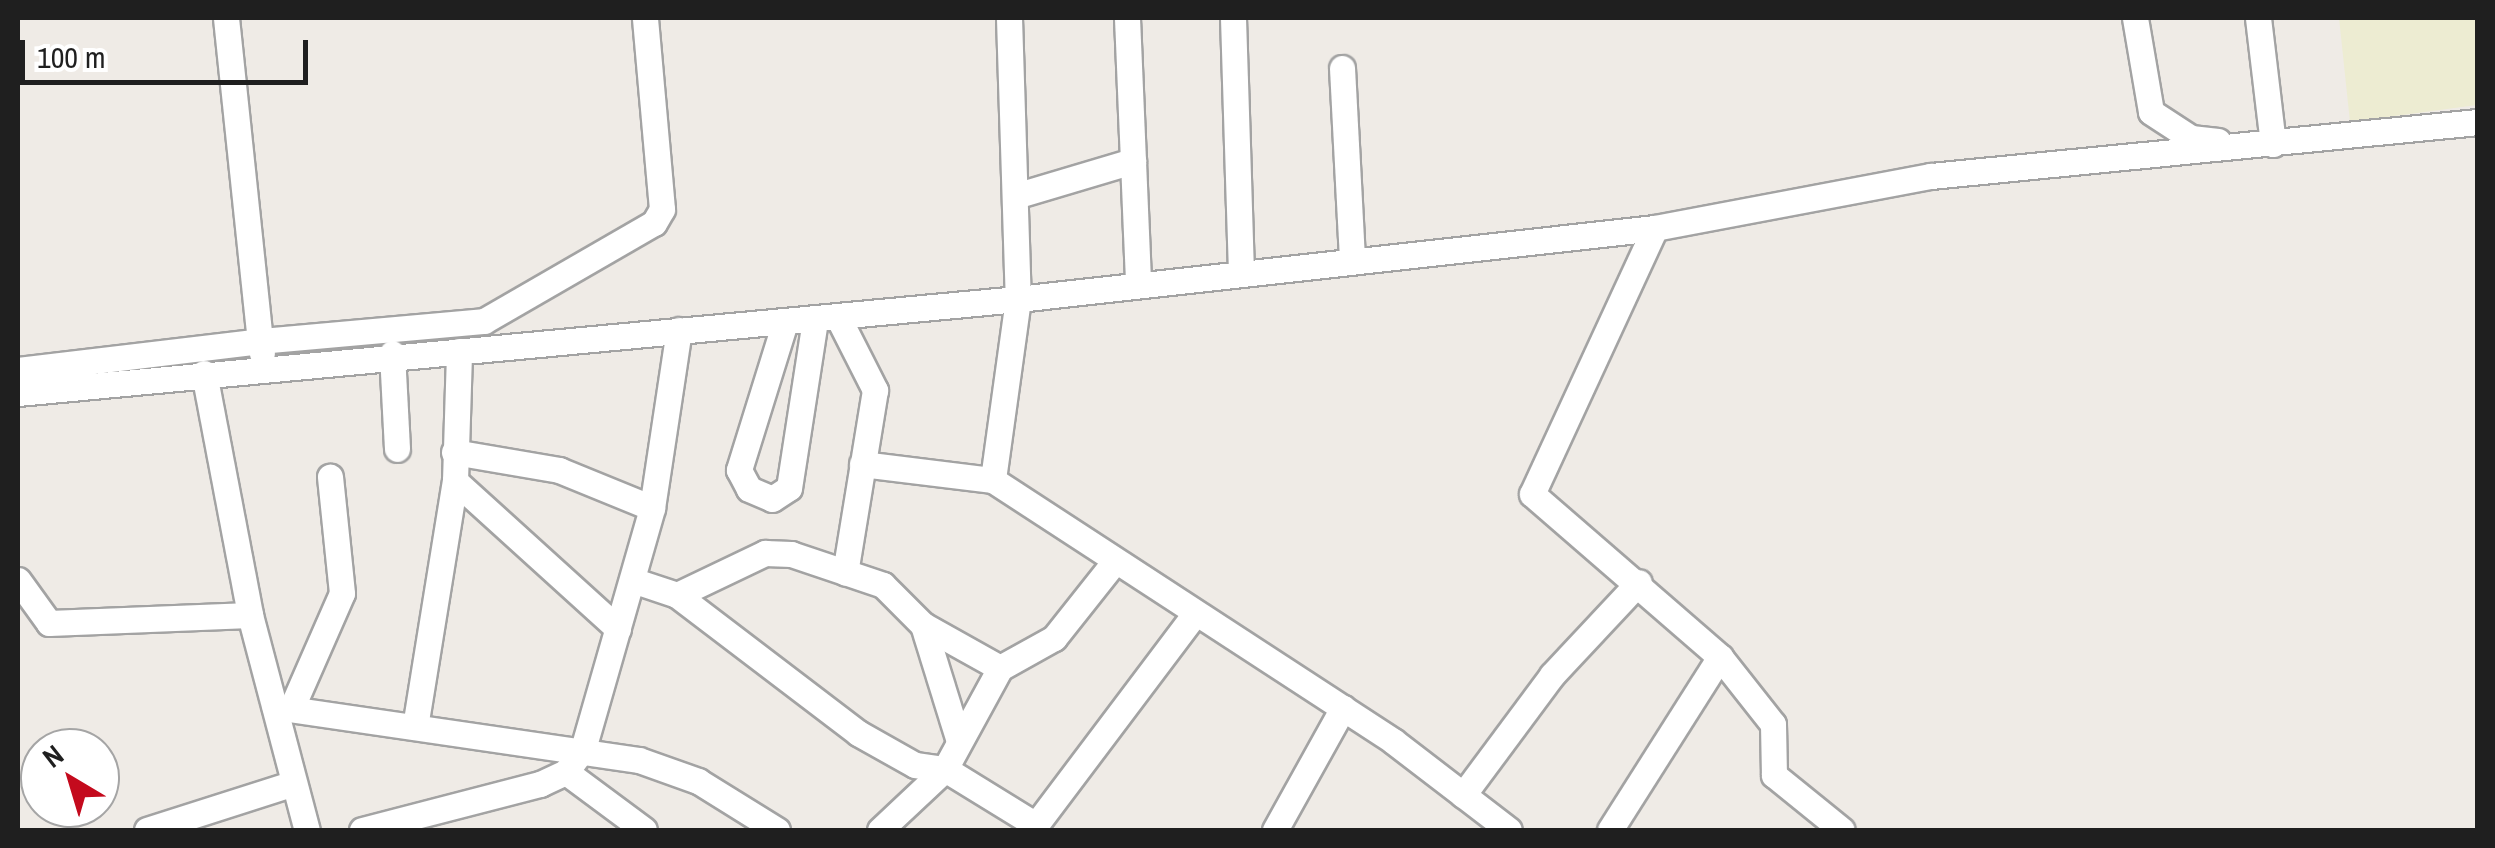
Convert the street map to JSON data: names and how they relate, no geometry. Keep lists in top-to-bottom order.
{
  "scale_bar": "100 m",
  "north": "top left"
}
